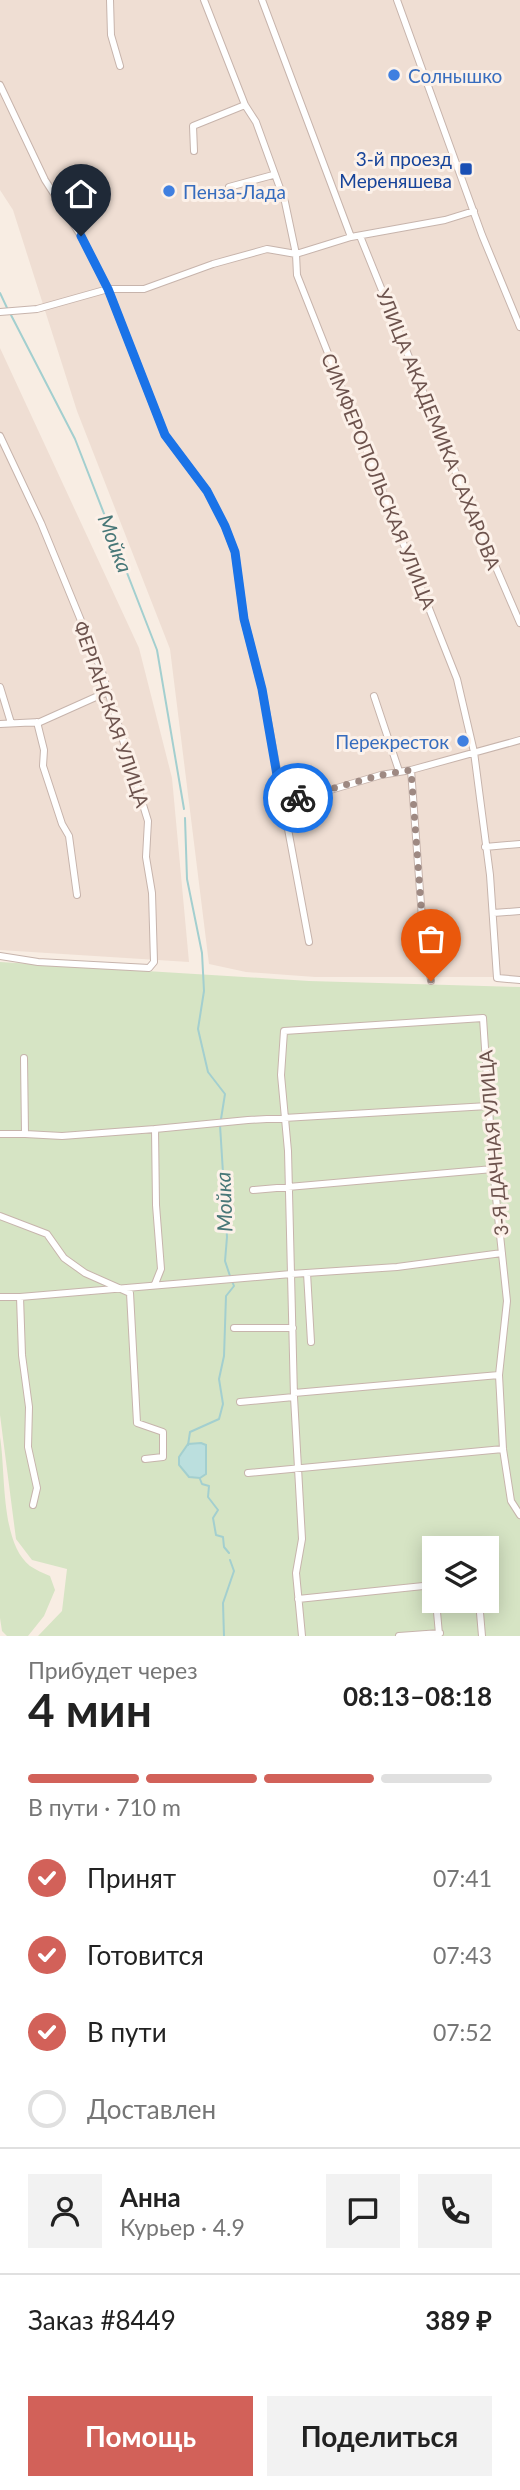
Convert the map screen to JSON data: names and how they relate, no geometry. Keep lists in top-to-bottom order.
{
  "streets": {
    "street": [
      "УЛИЦА АКАДЕМИКА САХАРОВА",
      "СИМФЕРОПОЛЬСКАЯ УЛИЦА",
      "ФЕРГАНСКАЯ УЛИЦА",
      "3-Я ДАЧНАЯ УЛИЦА"
    ]
  },
  "water": ["Мойка"],
  "places": {
    "other": ["Солнышко", "Пенза-Лада", "Перекресток"],
    "transit": ["3-й проезд Мереняшева"]
  },
  "page": {
    "heading": ["4 мин", "Прибудет через", "08:13–08:18"],
    "panel": [
      "Анна",
      "Курьер · 4.9",
      "Заказ #8449",
      "389 ₽"
    ],
    "bar": "В пути · 710 m",
    "list": [
      ["Принят", "07:41"],
      ["Готовится", "07:43"],
      ["В пути", "07:52"],
      "Доставлен"
    ],
    "buttons": ["Помощь", "Поделиться"]
  }
}
